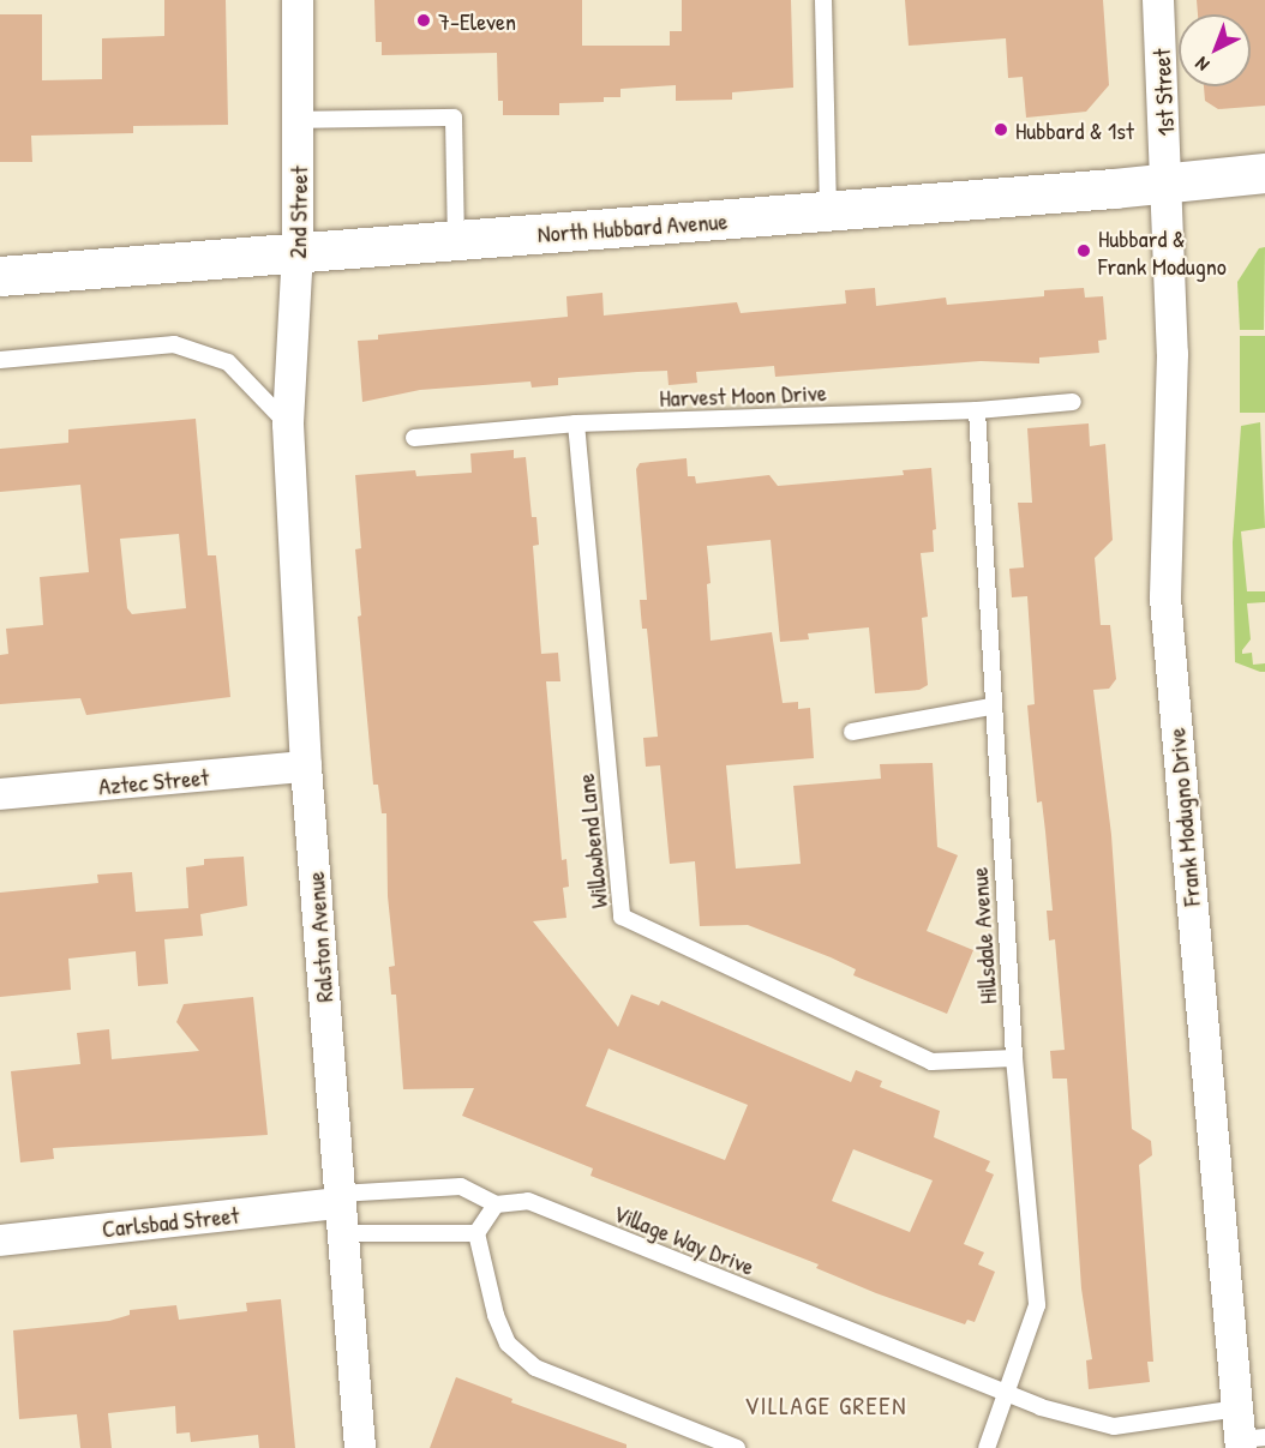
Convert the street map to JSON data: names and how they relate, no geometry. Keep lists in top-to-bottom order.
{
  "streets": {
    "main road": ["North Hubbard Avenue"],
    "street": [
      "1st Street",
      "2nd Street",
      "Aztec Street",
      "Frank Modugno Drive",
      "Ralston Avenue",
      "Carlsbad Street"
    ],
    "lane": [
      "Harvest Moon Drive",
      "Willowbend Lane",
      "Hillsdale Avenue",
      "Village Way Drive"
    ]
  },
  "crossings": [
    ["1st Street", "North Hubbard Avenue"],
    ["1st Street", "Frank Modugno Drive"],
    ["2nd Street", "North Hubbard Avenue"],
    ["2nd Street", "Ralston Avenue"],
    ["North Hubbard Avenue", "Frank Modugno Drive"],
    ["Harvest Moon Drive", "Willowbend Lane"],
    ["Harvest Moon Drive", "Hillsdale Avenue"],
    ["Aztec Street", "Ralston Avenue"],
    ["Frank Modugno Drive", "Village Way Drive"],
    ["Willowbend Lane", "Hillsdale Avenue"],
    ["Hillsdale Avenue", "Village Way Drive"],
    ["Ralston Avenue", "Carlsbad Street"]
  ],
  "districts": ["VILLAGE GREEN"],
  "places": ["7-Eleven", "Hubbard & 1st", "Hubbard & Frank Modugno"],
  "north": "bottom left"
}
